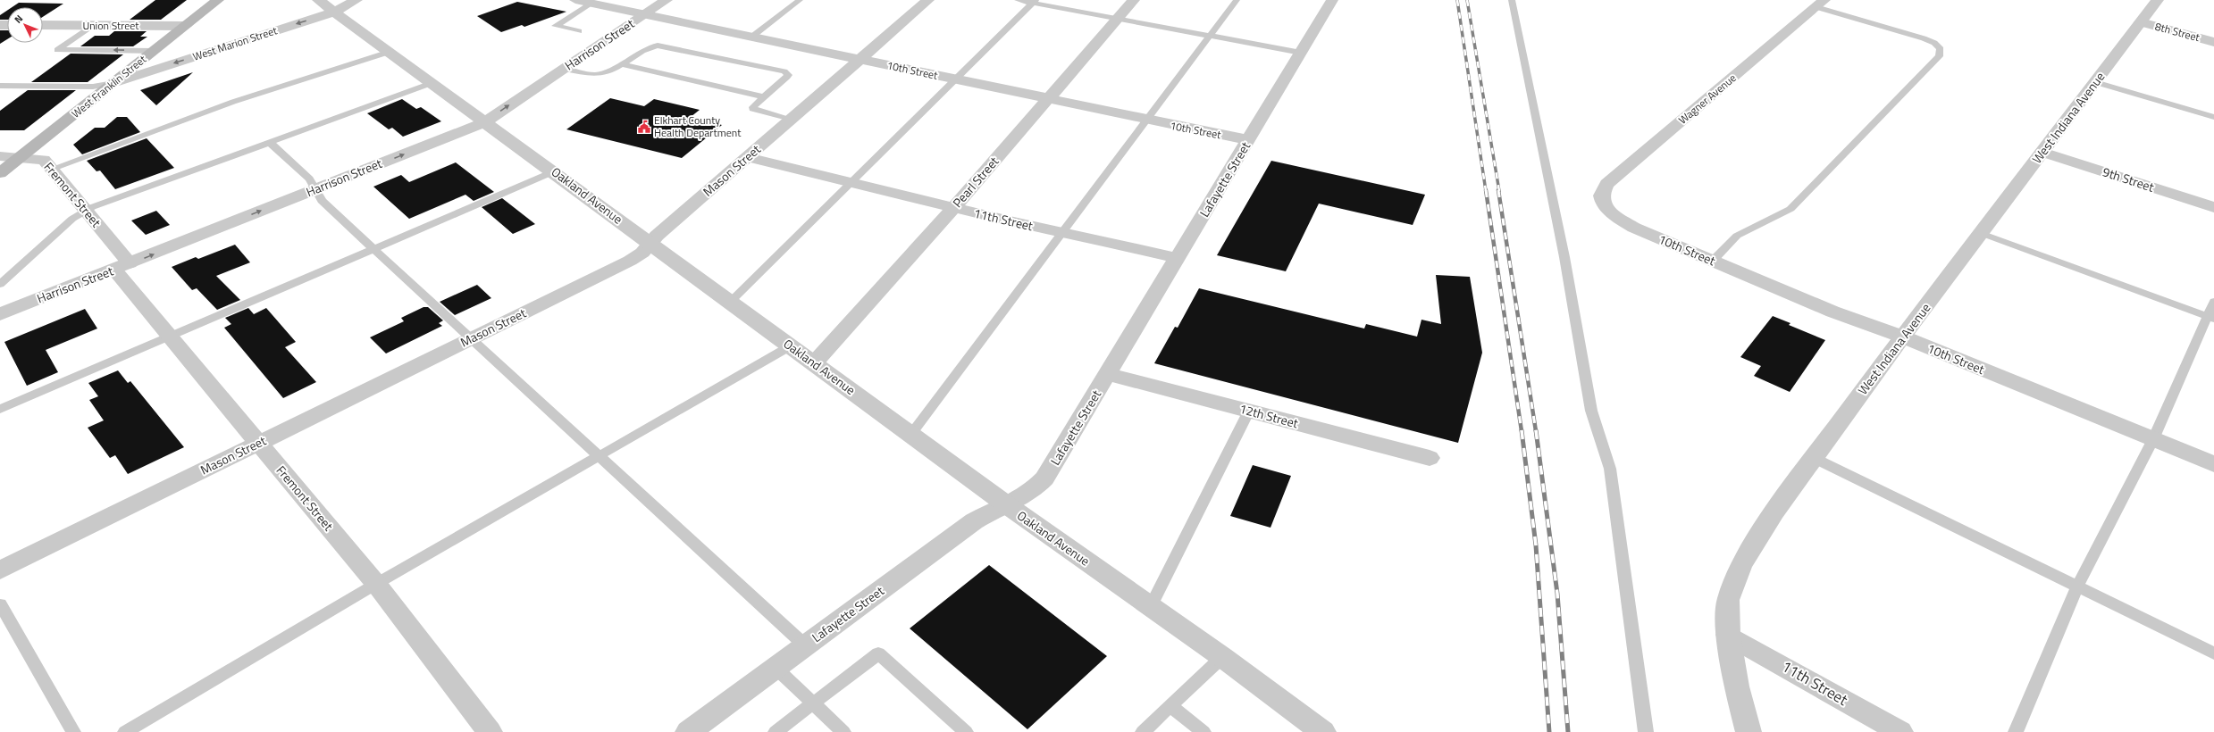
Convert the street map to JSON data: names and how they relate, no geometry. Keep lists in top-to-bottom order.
{
  "streets": {
    "main road": ["West Franklin Street"],
    "street": [
      "Union Street",
      "8th Street",
      "West Marion Street",
      "Harrison Street",
      "10th Street",
      "Wagner Avenue",
      "West Indiana Avenue",
      "Mason Street",
      "Lafayette Street",
      "9th Street",
      "Pearl Street",
      "Fremont Street",
      "Oakland Avenue",
      "11th Street",
      "12th Street"
    ]
  },
  "crossings": [
    ["Union Street", "West Franklin Street"],
    ["8th Street", "West Indiana Avenue"],
    ["West Marion Street", "West Franklin Street"],
    ["West Marion Street", "Oakland Avenue"],
    ["Harrison Street", "10th Street"],
    ["Harrison Street", "Fremont Street"],
    ["Harrison Street", "Oakland Avenue"],
    ["10th Street", "Wagner Avenue"],
    ["10th Street", "West Indiana Avenue"],
    ["10th Street", "Mason Street"],
    ["10th Street", "Lafayette Street"],
    ["10th Street", "Pearl Street"],
    ["West Franklin Street", "Fremont Street"],
    ["West Indiana Avenue", "9th Street"],
    ["West Indiana Avenue", "11th Street"],
    ["Mason Street", "Fremont Street"],
    ["Mason Street", "Oakland Avenue"],
    ["Mason Street", "11th Street"],
    ["Lafayette Street", "Oakland Avenue"],
    ["Lafayette Street", "11th Street"],
    ["Lafayette Street", "12th Street"],
    ["Pearl Street", "Oakland Avenue"],
    ["Pearl Street", "11th Street"]
  ],
  "one_way": ["West Marion Street", "Harrison Street"],
  "places": {
    "public building": ["Elkhart County Health Department"]
  },
  "north": "top left"
}
